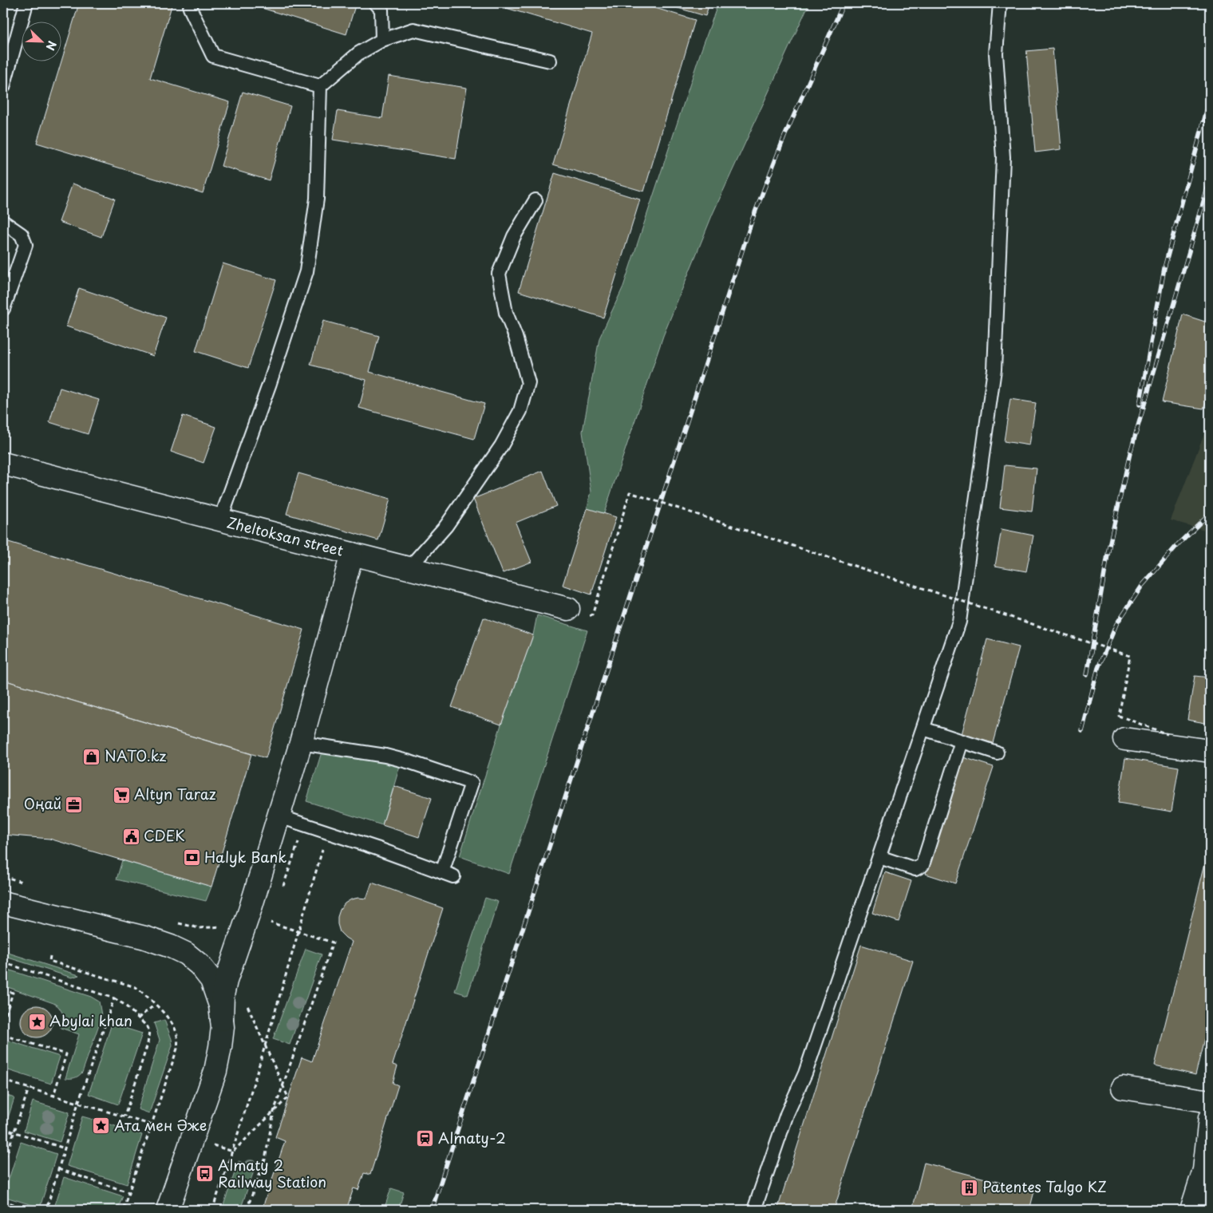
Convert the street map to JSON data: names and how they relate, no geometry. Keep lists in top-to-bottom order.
{
  "streets": {
    "street": ["Zheltoksan street"]
  },
  "places": {
    "shop": ["NATO.kz"],
    "supermarket": ["Altyn Taraz"],
    "office": ["Оңай"],
    "public building": ["CDEK"],
    "bank": ["Halyk Bank"],
    "place": ["Abylai khan", "Ата мен Әже"],
    "station": ["Almaty-2"],
    "bus stop": ["Almaty 2 Railway Station"],
    "building": ["Patentes Talgo KZ"]
  },
  "north": "bottom right"
}
